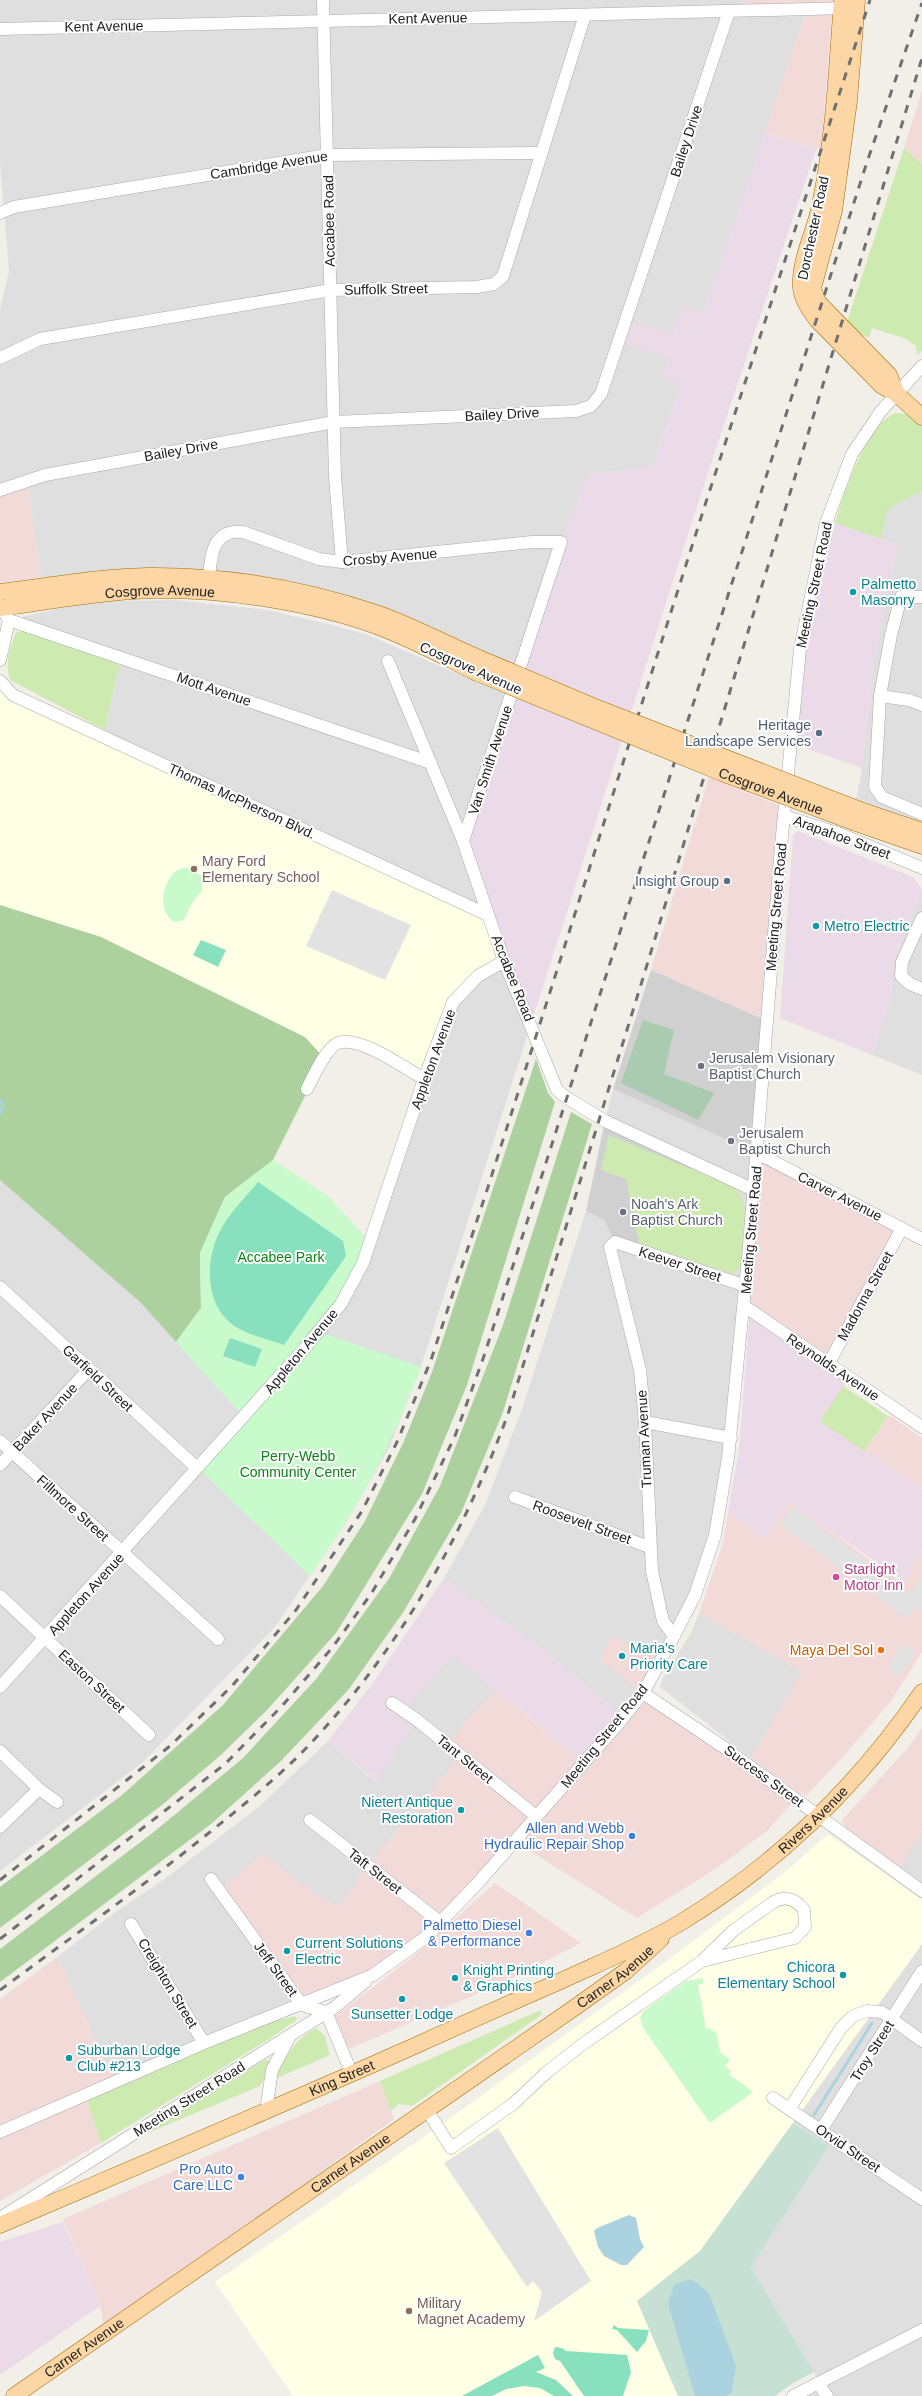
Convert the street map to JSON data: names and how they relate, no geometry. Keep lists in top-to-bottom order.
{
  "streets": {
    "main road": [
      "Dorchester Road",
      "Cosgrove Avenue",
      "Rivers Avenue",
      "Carner Avenue",
      "King Street"
    ],
    "street": [
      "Kent Avenue",
      "Bailey Drive",
      "Cambridge Avenue",
      "Accabee Road",
      "Suffolk Street",
      "Crosby Avenue",
      "Meeting Street Road",
      "Mott Avenue",
      "Van Smith Avenue",
      "Thomas McPherson Blvd.",
      "Arapahoe Street",
      "Appleton Avenue",
      "Carver Avenue",
      "Keever Street",
      "Madonna Street",
      "Reynolds Avenue",
      "Garfield Street",
      "Baker Avenue",
      "Truman Avenue",
      "Fillmore Street",
      "Roosevelt Street",
      "Easton Street",
      "Tant Street",
      "Success Street",
      "Taft Street",
      "Jeff Street",
      "Creighton Street",
      "Troy Street",
      "Orvid Street"
    ]
  },
  "crossings": [
    ["Kent Avenue", "Bailey Drive"],
    ["Kent Avenue", "Accabee Road"],
    ["Kent Avenue", "Dorchester Road"],
    ["Kent Avenue", "Suffolk Street"],
    ["Bailey Drive", "Accabee Road"],
    ["Cambridge Avenue", "Accabee Road"],
    ["Cambridge Avenue", "Suffolk Street"],
    ["Accabee Road", "Suffolk Street"],
    ["Accabee Road", "Crosby Avenue"],
    ["Accabee Road", "Meeting Street Road"],
    ["Accabee Road", "Mott Avenue"],
    ["Accabee Road", "Van Smith Avenue"],
    ["Accabee Road", "Thomas McPherson Blvd."],
    ["Accabee Road", "Appleton Avenue"],
    ["Dorchester Road", "Meeting Street Road"],
    ["Crosby Avenue", "Cosgrove Avenue"],
    ["Crosby Avenue", "Van Smith Avenue"],
    ["Meeting Street Road", "Arapahoe Street"],
    ["Meeting Street Road", "Carver Avenue"],
    ["Meeting Street Road", "Keever Street"],
    ["Meeting Street Road", "Reynolds Avenue"],
    ["Meeting Street Road", "Truman Avenue"],
    ["Meeting Street Road", "Tant Street"],
    ["Meeting Street Road", "Success Street"],
    ["Meeting Street Road", "Taft Street"],
    ["Meeting Street Road", "Jeff Street"],
    ["Meeting Street Road", "Creighton Street"],
    ["Cosgrove Avenue", "Mott Avenue"],
    ["Appleton Avenue", "Garfield Street"],
    ["Appleton Avenue", "Fillmore Street"],
    ["Appleton Avenue", "Easton Street"],
    ["Carver Avenue", "Madonna Street"],
    ["Keever Street", "Truman Avenue"],
    ["Madonna Street", "Reynolds Avenue"],
    ["Garfield Street", "Baker Avenue"],
    ["Baker Avenue", "Fillmore Street"],
    ["Truman Avenue", "Roosevelt Street"],
    ["Success Street", "Rivers Avenue"],
    ["Rivers Avenue", "Carner Avenue"],
    ["Rivers Avenue", "King Street"],
    ["Carner Avenue", "King Street"],
    ["Troy Street", "Orvid Street"]
  ],
  "parks": ["Accabee Park", "Perry-Webb Community Center"],
  "places": [
    "Palmetto Masonry",
    "Heritage Landscape Services",
    "Mary Ford Elementary School",
    "Insight Group",
    "Metro Electric",
    "Jerusalem Visionary Baptist Church",
    "Jerusalem Baptist Church",
    "Noah's Ark Baptist Church",
    "Starlight Motor Inn",
    "Maya Del Sol",
    "Maria's Priority Care",
    "Nietert Antique Restoration",
    "Allen and Webb Hydraulic Repair Shop",
    "Palmetto Diesel & Performance",
    "Current Solutions Electric",
    "Chicora Elementary School",
    "Knight Printing & Graphics",
    "Sunsetter Lodge",
    "Suburban Lodge Club #213",
    "Pro Auto Care LLC",
    "Military Magnet Academy"
  ]
}
